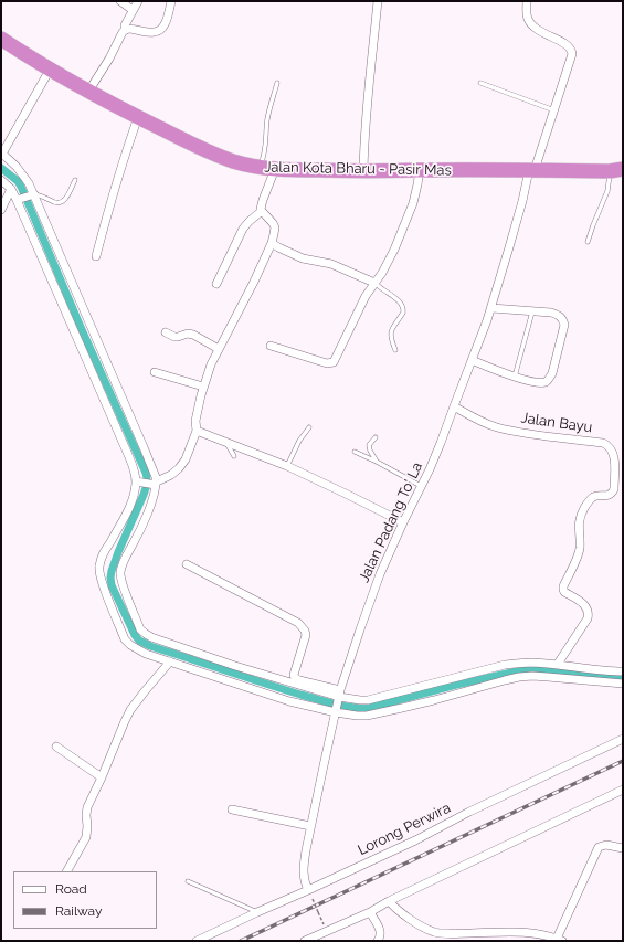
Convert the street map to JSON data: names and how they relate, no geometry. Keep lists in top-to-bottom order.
{
  "streets": {
    "highway": ["Jalan Kota Bharu - Pasir Mas"],
    "street": ["Jalan Bayu", "Jalan Padang To' La", "Lorong Perwira"]
  },
  "crossings": [
    ["Jalan Kota Bharu - Pasir Mas", "Jalan Padang To' La"],
    ["Jalan Bayu", "Jalan Padang To' La"],
    ["Jalan Padang To' La", "Lorong Perwira"]
  ],
  "legend": ["Road", "Railway"]
}
